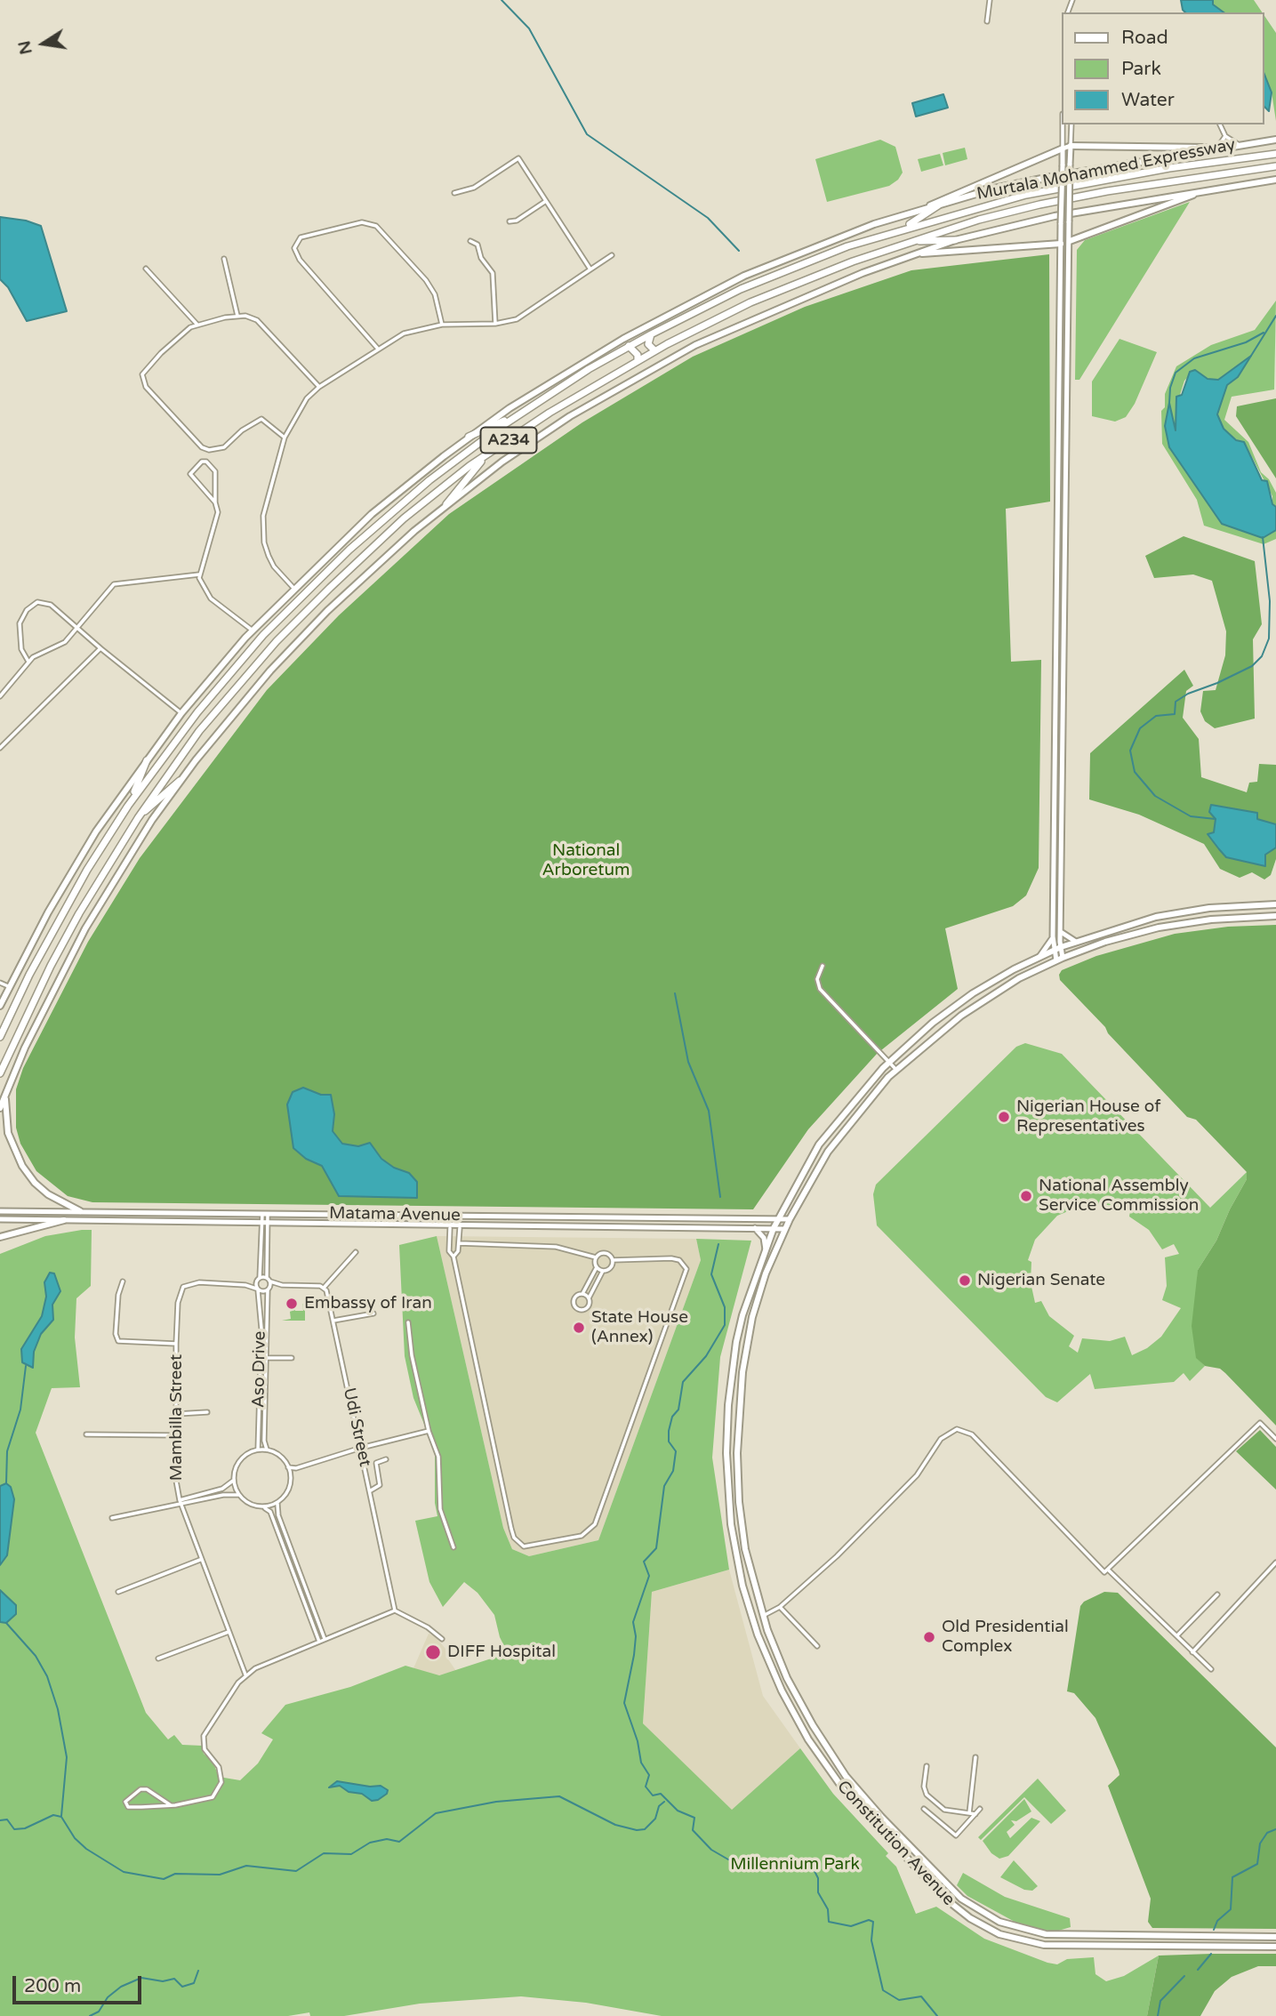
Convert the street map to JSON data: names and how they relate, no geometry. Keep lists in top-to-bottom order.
{
  "streets": {
    "highway": ["Murtala Mohammed Expressway", "A234"],
    "main road": ["Matama Avenue", "Constitution Avenue"],
    "street": ["Aso Drive", "Mambilla Street", "Udi Street"]
  },
  "crossings": [
    ["Matama Avenue", "Constitution Avenue"]
  ],
  "parks": ["National Arboretum", "Millennium Park"],
  "places": [
    "Nigerian House of Representatives",
    "National Assembly Service Commission",
    "Nigerian Senate",
    "Embassy of Iran",
    "State House (Annex)",
    "Old Presidential Complex",
    "DIFF Hospital"
  ],
  "legend": ["Road", "Park", "Water"],
  "scale_bar": "200 m",
  "north": "left"
}
